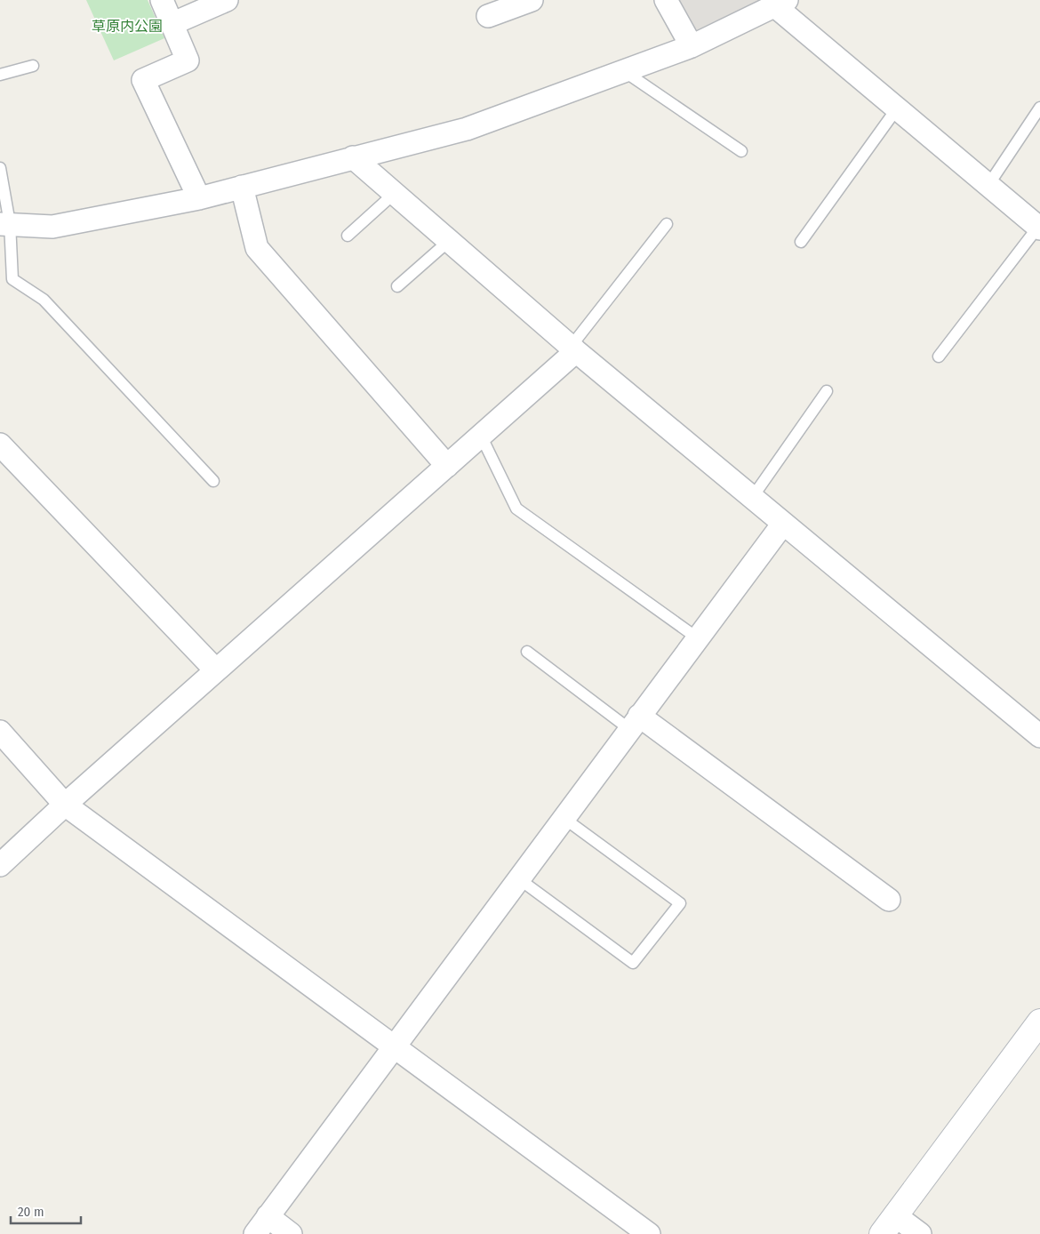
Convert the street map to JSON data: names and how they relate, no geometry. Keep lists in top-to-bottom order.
{
  "parks": ["草原内公園"],
  "scale_bar": "20 m"
}
